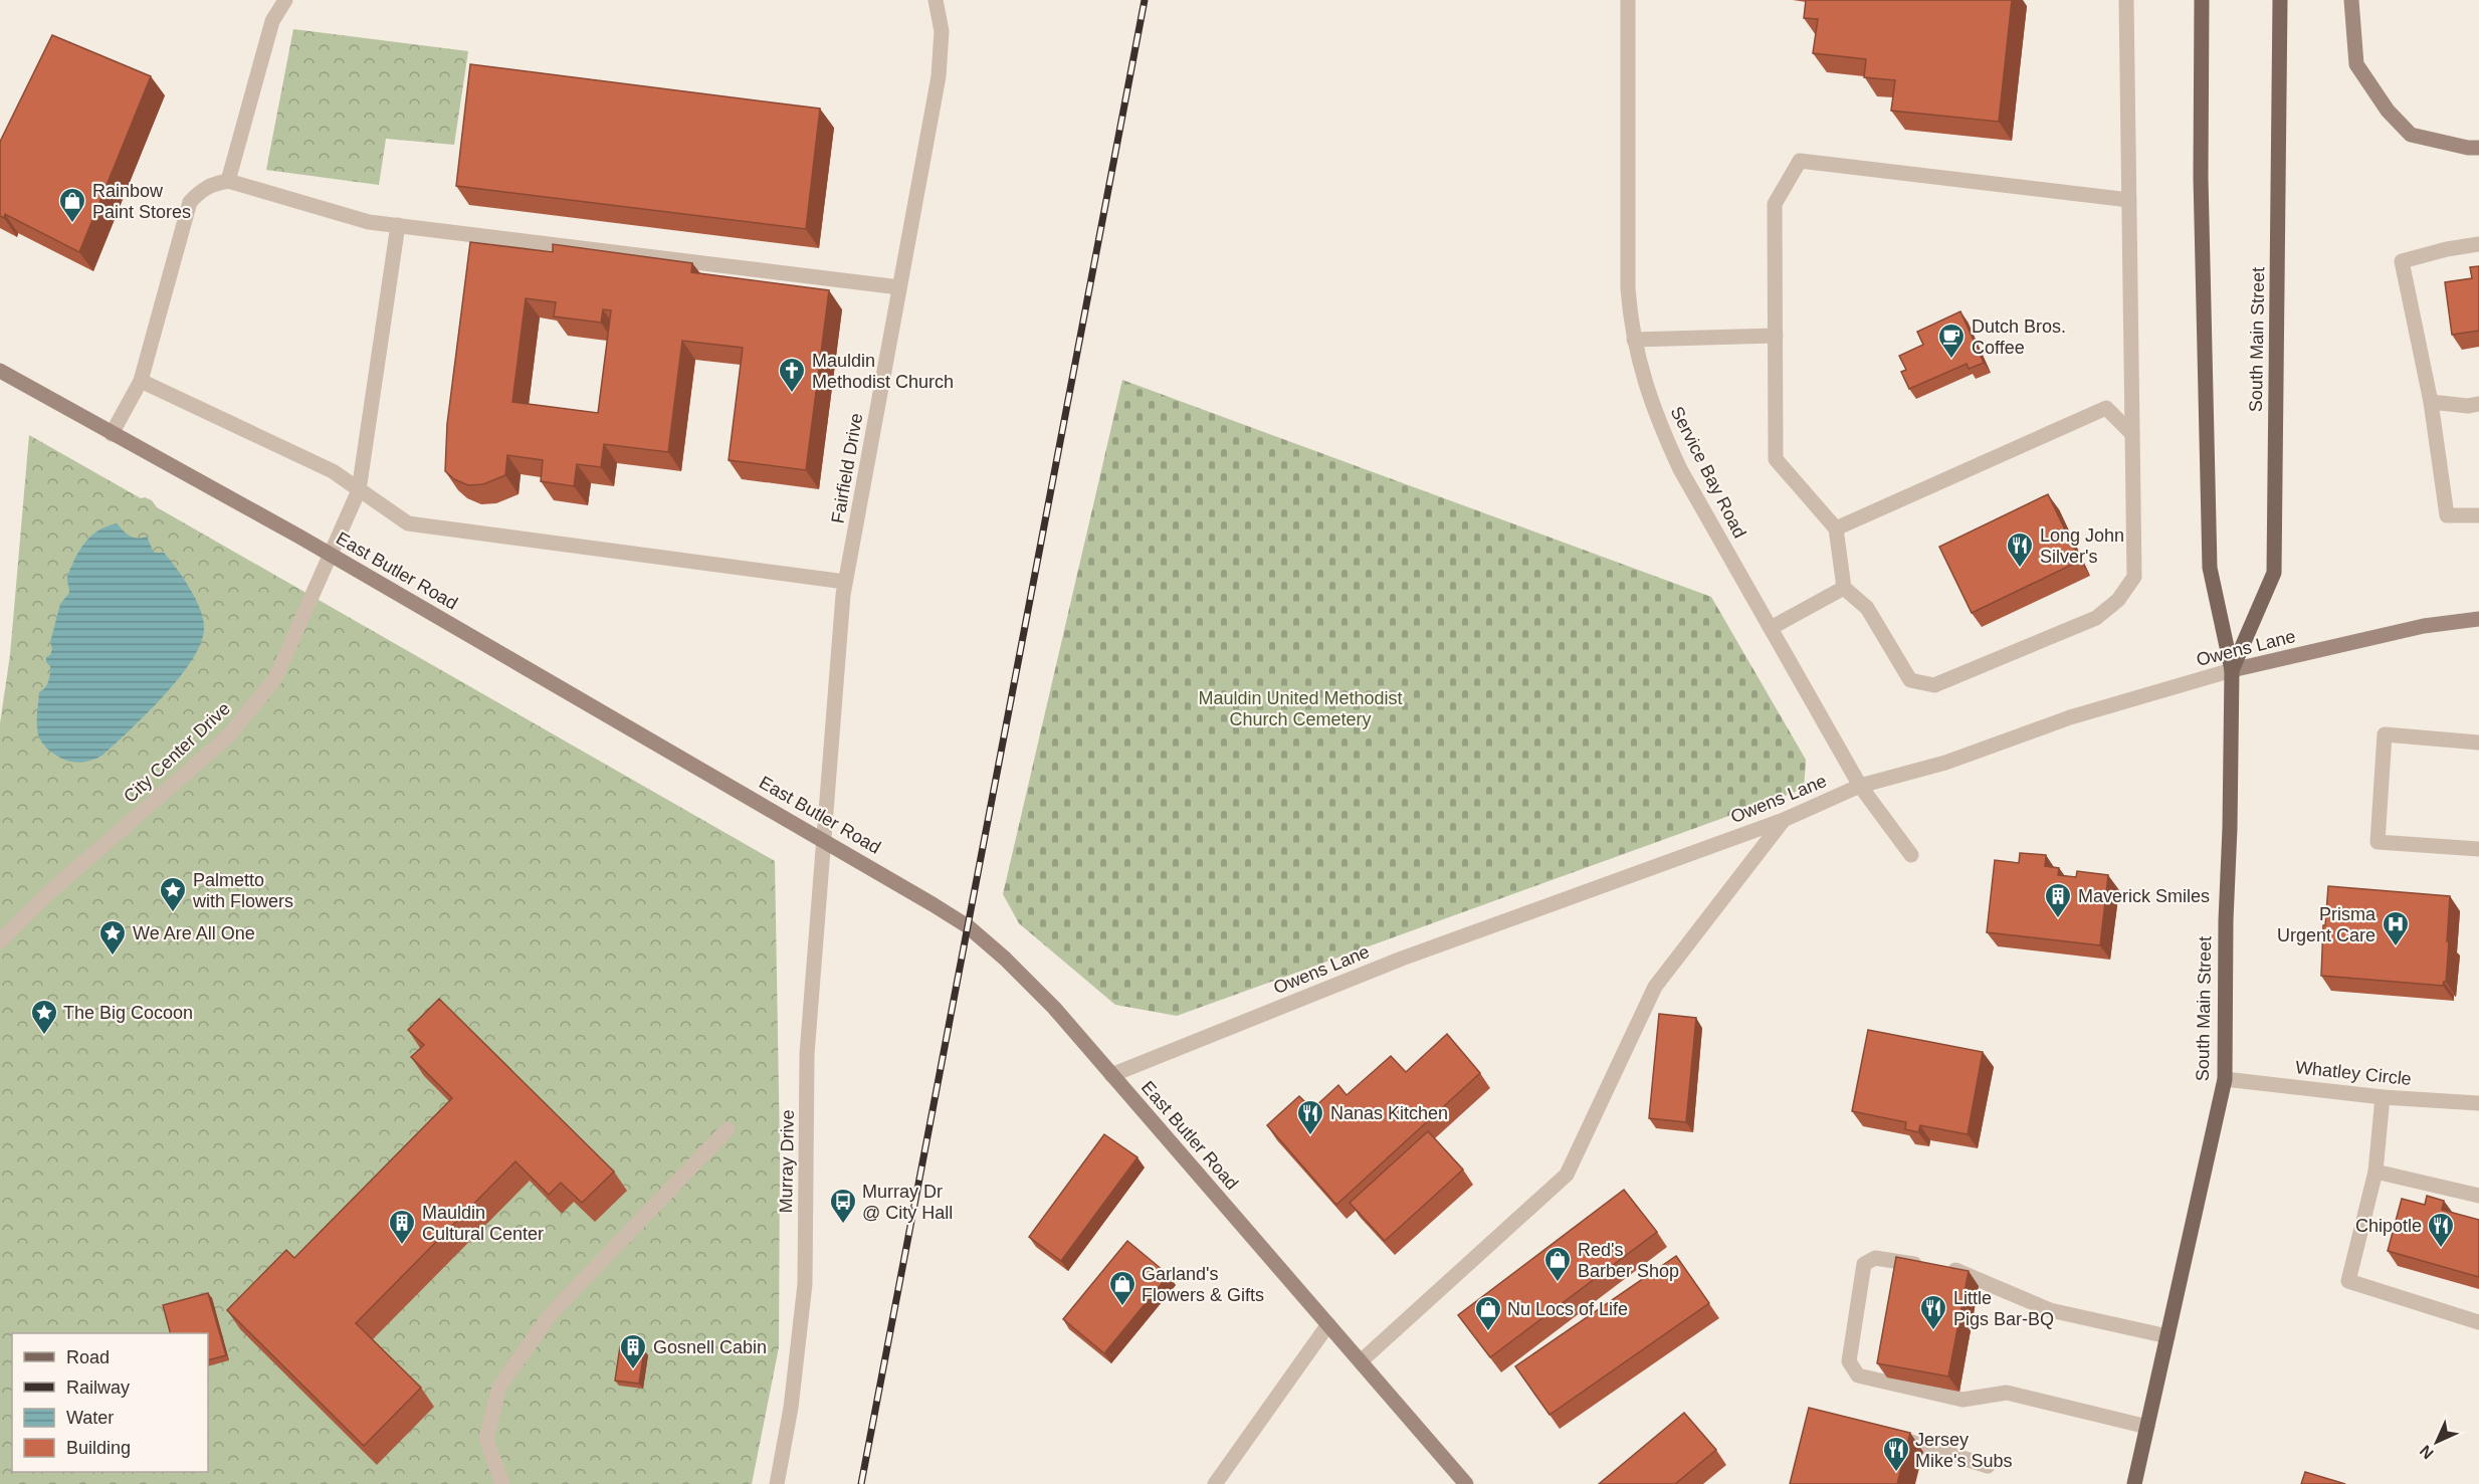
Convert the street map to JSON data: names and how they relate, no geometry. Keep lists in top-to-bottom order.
{
  "streets": {
    "main road": ["South Main Street", "East Butler Road", "Owens Lane"],
    "street": [
      "Fairfield Drive",
      "Service Bay Road",
      "City Center Drive",
      "Whatley Circle",
      "Murray Drive"
    ]
  },
  "crossings": [
    ["South Main Street", "Owens Lane"],
    ["South Main Street", "Whatley Circle"],
    ["Fairfield Drive", "East Butler Road"],
    ["Fairfield Drive", "Murray Drive"],
    ["Service Bay Road", "Owens Lane"],
    ["East Butler Road", "Owens Lane"],
    ["East Butler Road", "City Center Drive"],
    ["East Butler Road", "Murray Drive"]
  ],
  "parks": ["Mauldin United Methodist Church Cemetery"],
  "places": {
    "shop": [
      "Rainbow Paint Stores",
      "Red's Barber Shop",
      "Garland's Flowers & Gifts",
      "Nu Locs of Life"
    ],
    "cafe": ["Dutch Bros. Coffee"],
    "church": ["Mauldin Methodist Church"],
    "restaurant": [
      "Long John Silver's",
      "Nanas Kitchen",
      "Chipotle",
      "Little Pigs Bar-BQ",
      "Jersey Mike's Subs"
    ],
    "place": ["Palmetto with Flowers", "We Are All One", "The Big Cocoon"],
    "building": ["Maverick Smiles", "Mauldin Cultural Center", "Gosnell Cabin"],
    "hospital": ["Prisma Urgent Care"],
    "bus stop": ["Murray Dr @ City Hall"]
  },
  "legend": [
    "Road",
    "Railway",
    "Water",
    "Building"
  ],
  "north": "bottom left"
}
